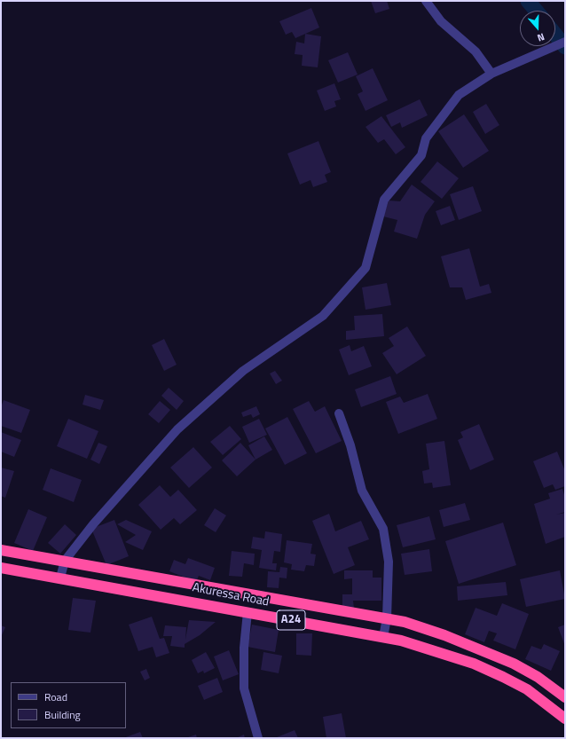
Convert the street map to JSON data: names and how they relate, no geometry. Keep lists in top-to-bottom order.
{
  "streets": {
    "highway": ["Akuressa Road", "A24"]
  },
  "legend": ["Road", "Building"],
  "north": "bottom"
}
